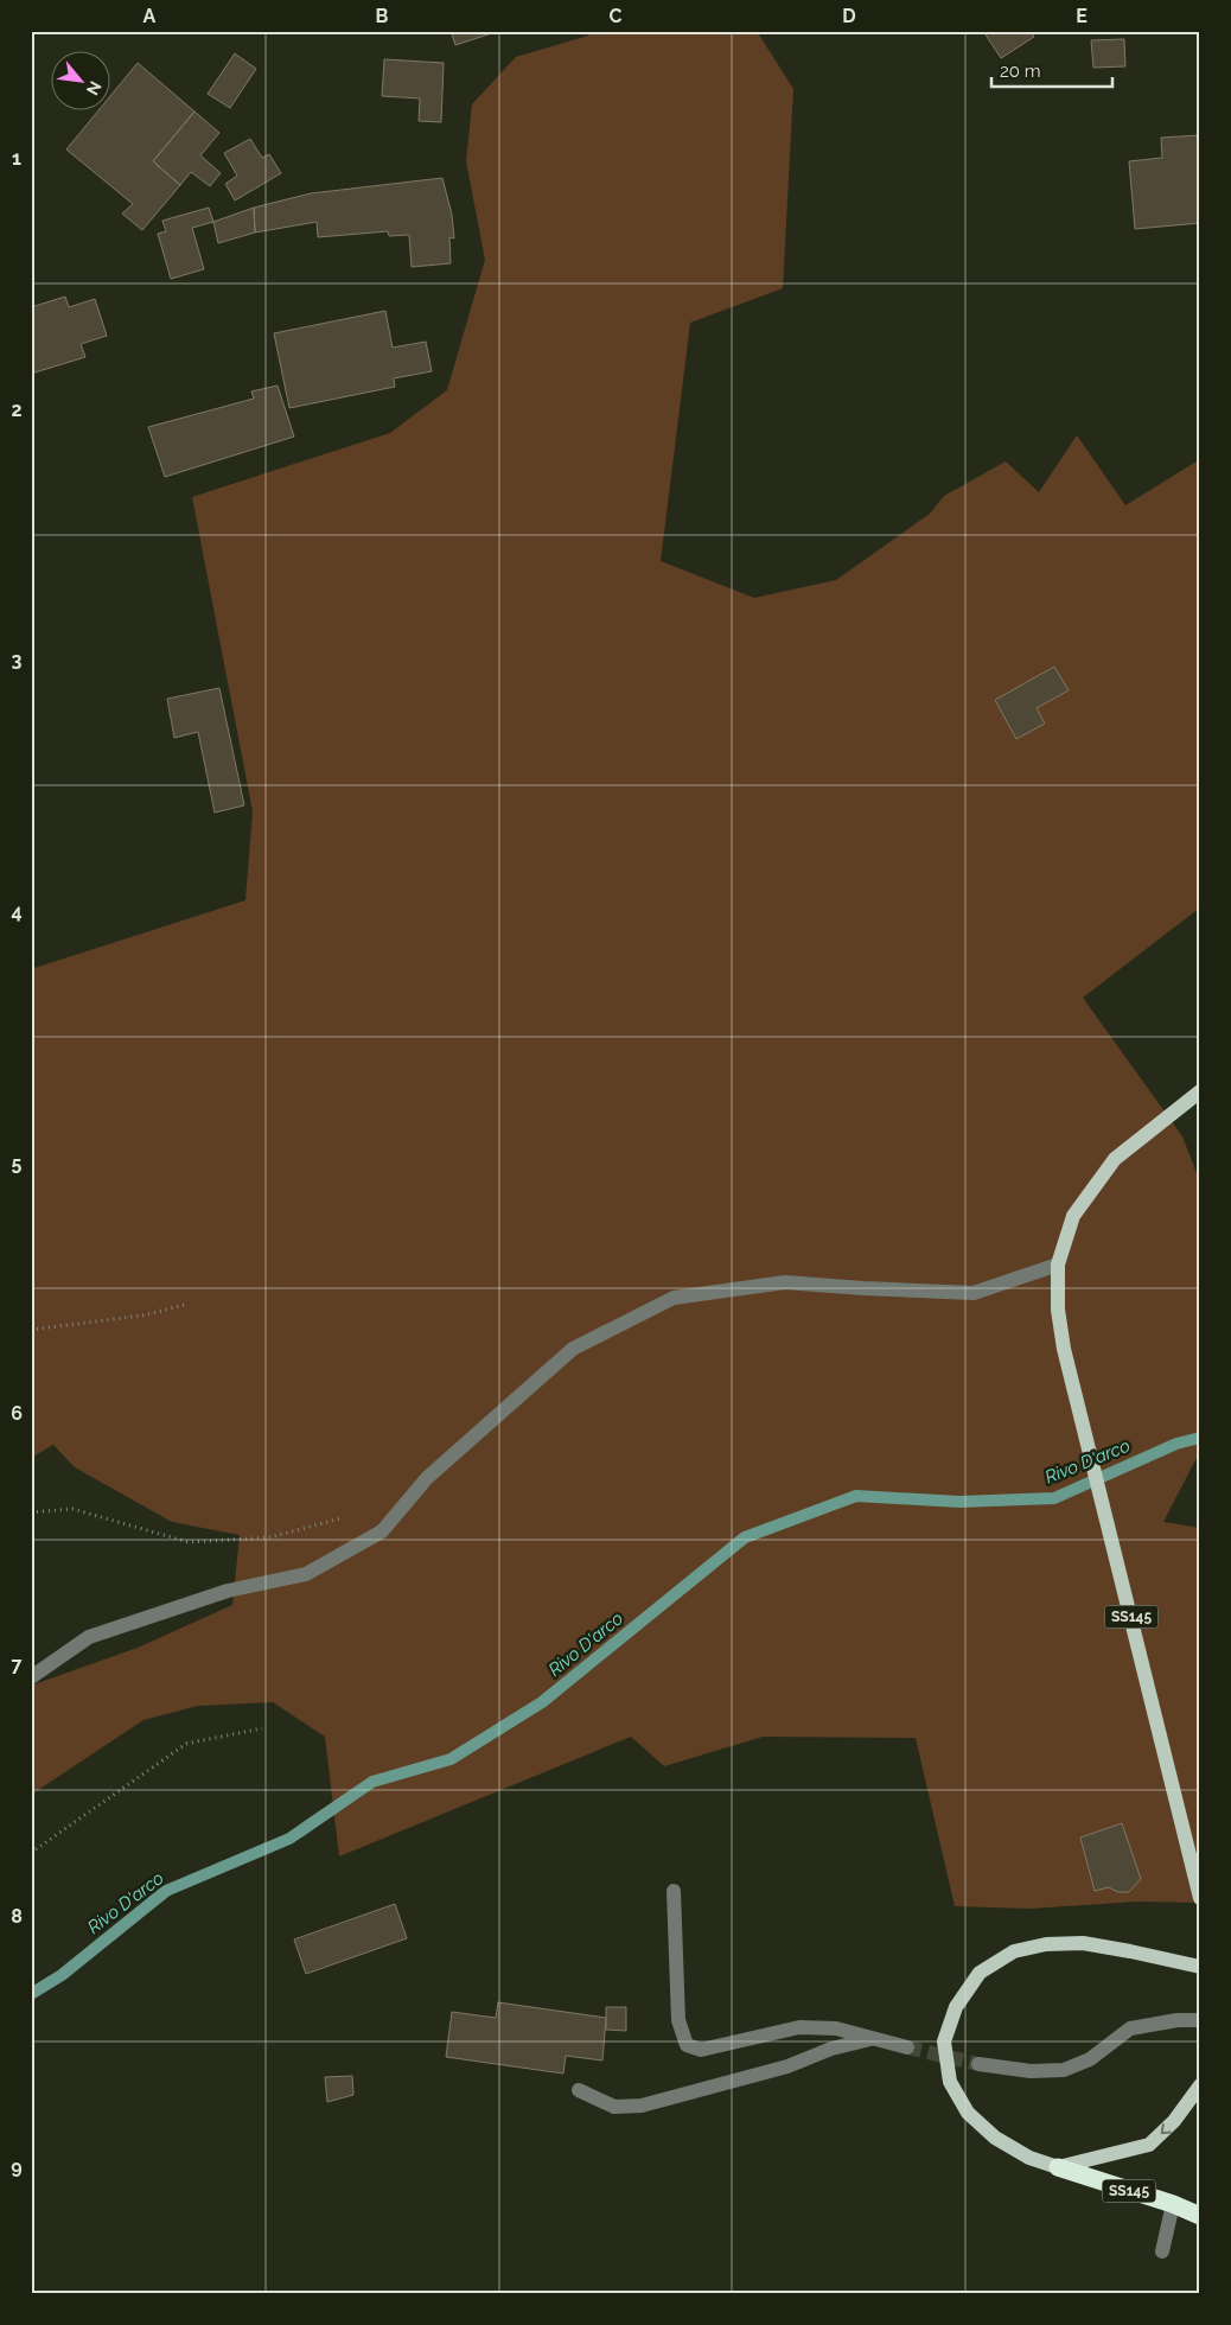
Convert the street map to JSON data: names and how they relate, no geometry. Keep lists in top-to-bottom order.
{
  "streets": {
    "highway": ["SS145"]
  },
  "water": ["Rivo D'arco"],
  "scale_bar": "20 m",
  "north": "bottom right",
  "grid": {
    "columns": [
      "A",
      "B",
      "C",
      "D",
      "E"
    ],
    "rows": [
      "1",
      "2",
      "3",
      "4",
      "5",
      "6",
      "7",
      "8",
      "9"
    ]
  }
}
